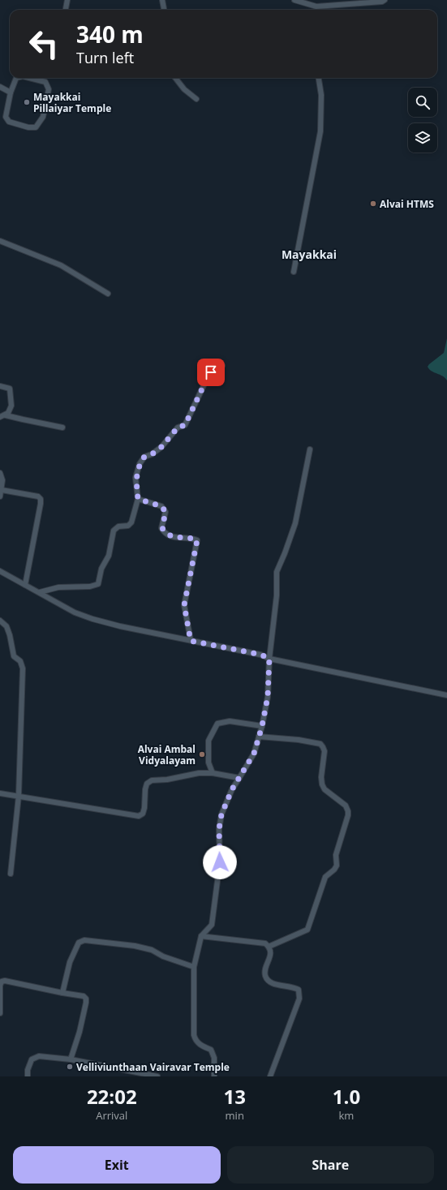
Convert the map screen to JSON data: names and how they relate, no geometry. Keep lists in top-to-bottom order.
{
  "districts": ["Mayakkai"],
  "places": [
    "Mayakkai Pillaiyar Temple",
    "Alvai HTMS",
    "Alvai Ambal Vidyalayam",
    "Velliviunthaan Vairavar Temple"
  ],
  "page": {
    "turn": ["340 m", "Turn left"],
    "eta": [
      "22:02",
      "Arrival",
      "13",
      "min",
      "1.0",
      "km"
    ],
    "buttons": ["Exit", "Share"]
  }
}
